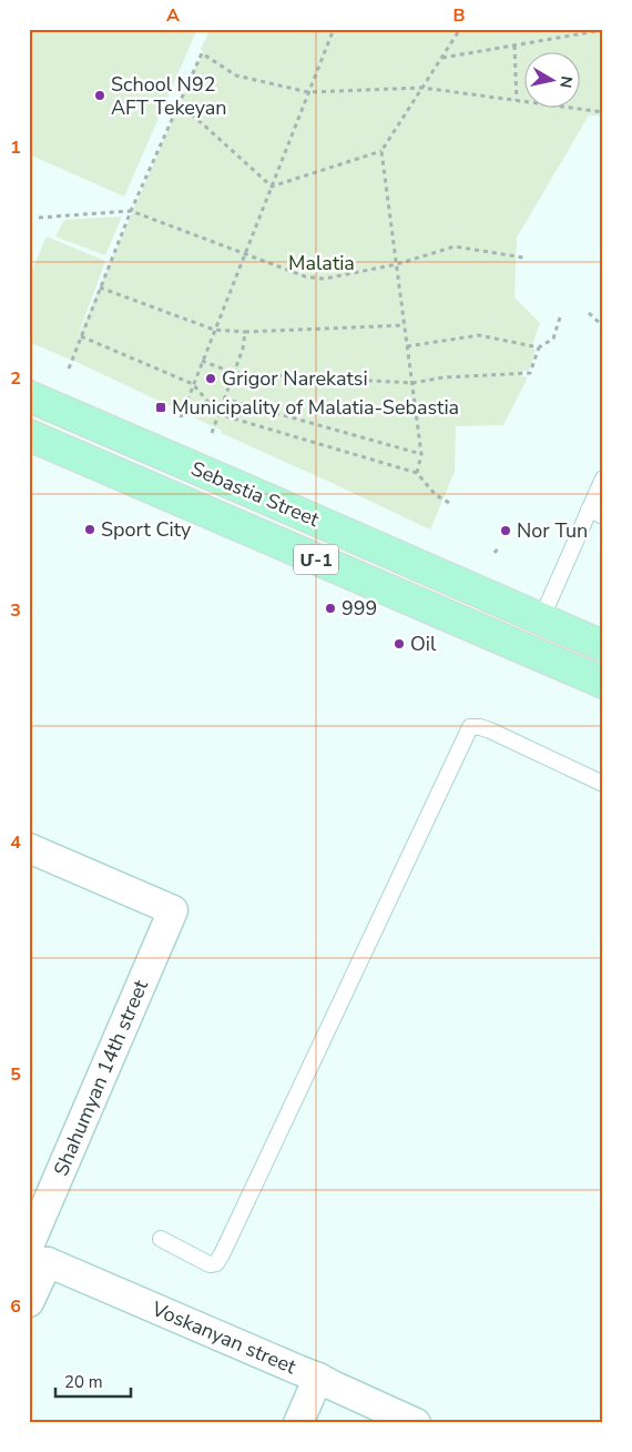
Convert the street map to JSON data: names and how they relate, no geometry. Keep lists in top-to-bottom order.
{
  "streets": {
    "main road": ["Sebastia Street", "Մ-1"],
    "street": ["Shahumyan 14th street", "Voskanyan street"]
  },
  "crossings": [
    ["Shahumyan 14th street", "Voskanyan street"]
  ],
  "parks": ["Malatia"],
  "places": {
    "other": [
      "School N92 AFT Tekeyan",
      "Grigor Narekatsi",
      "Sport City",
      "Nor Tun",
      "999",
      "Oil"
    ],
    "transit": ["Municipality of Malatia-Sebastia"]
  },
  "scale_bar": "20 m",
  "north": "right",
  "grid": {
    "columns": ["A", "B"],
    "rows": [
      "1",
      "2",
      "3",
      "4",
      "5",
      "6"
    ]
  }
}
